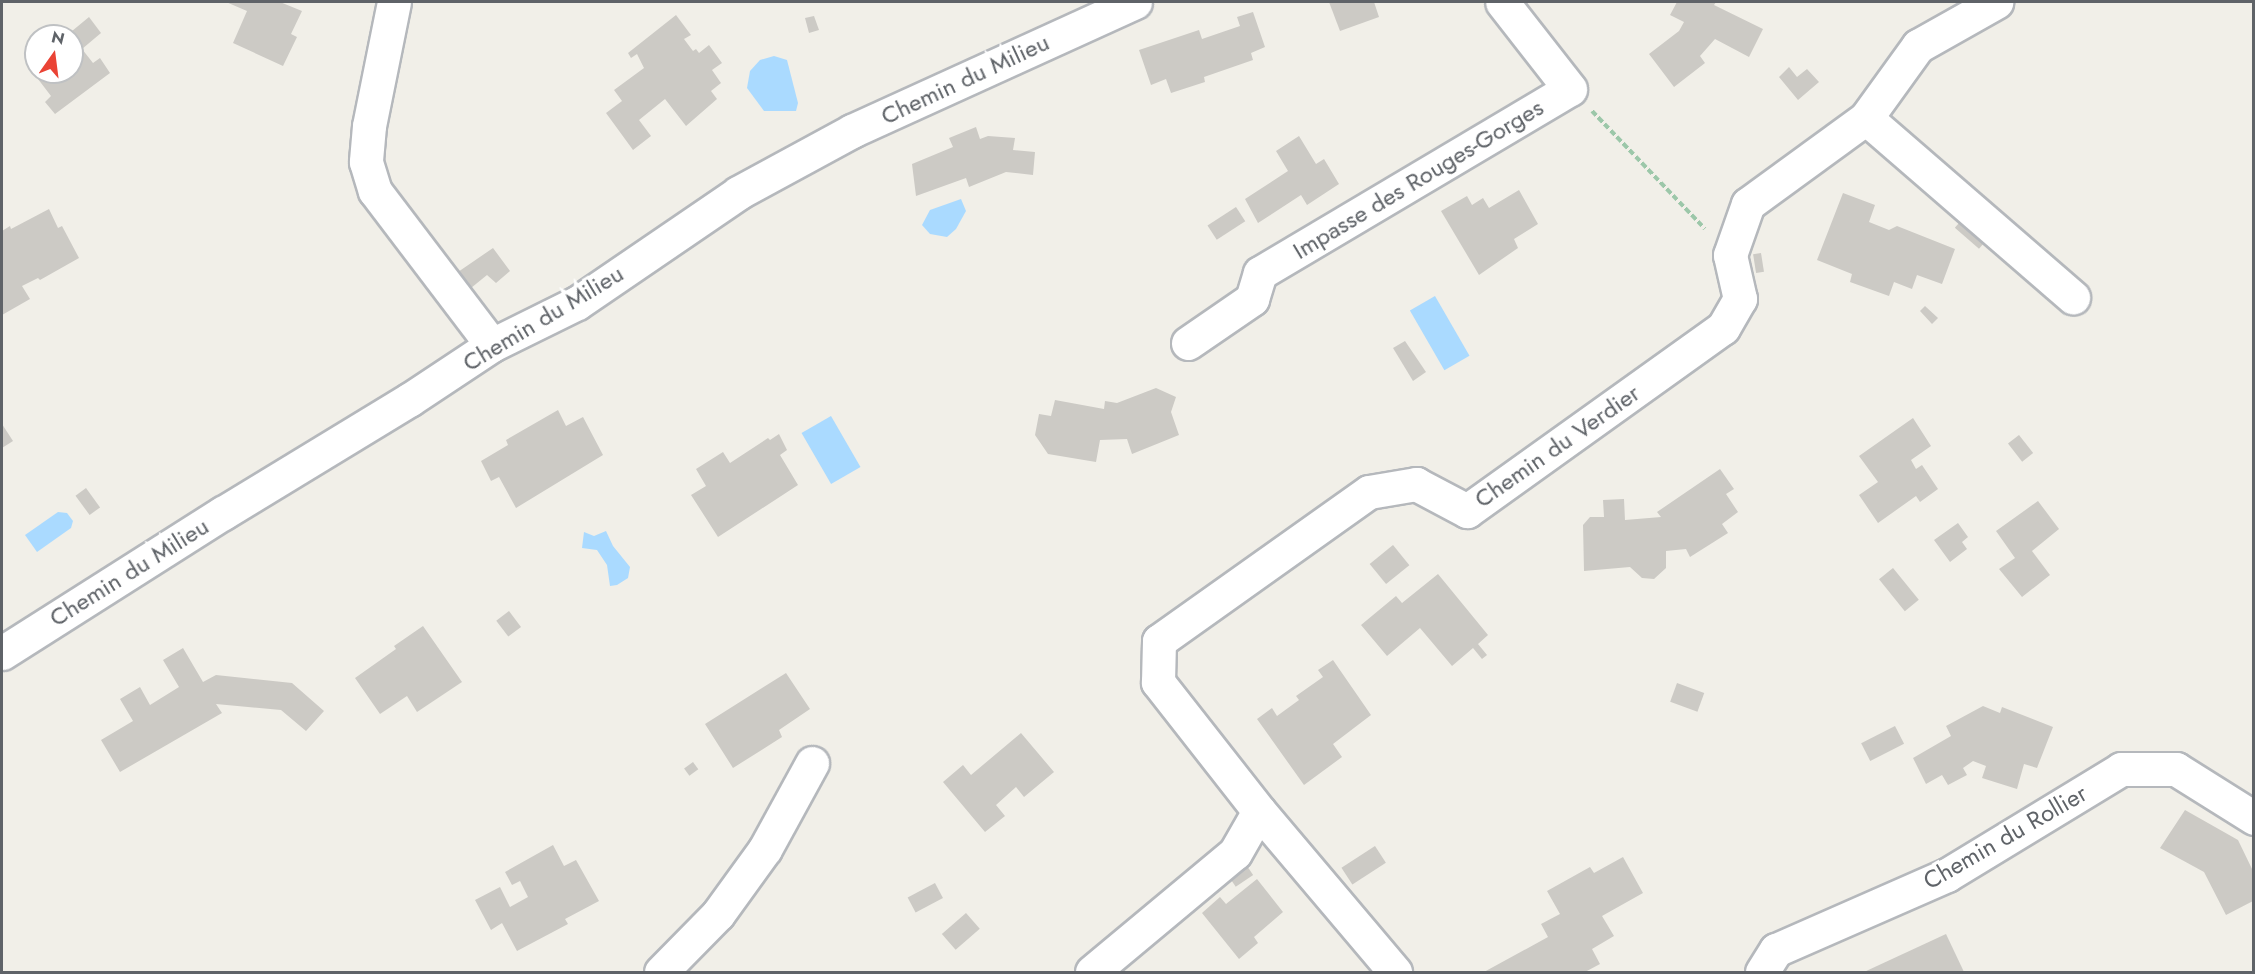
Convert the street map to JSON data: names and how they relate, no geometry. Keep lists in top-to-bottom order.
{
  "streets": {
    "street": [
      "Chemin du Milieu",
      "Impasse des Rouges-Gorges",
      "Chemin du Verdier",
      "Chemin du Rollier"
    ]
  },
  "north": "top"
}
